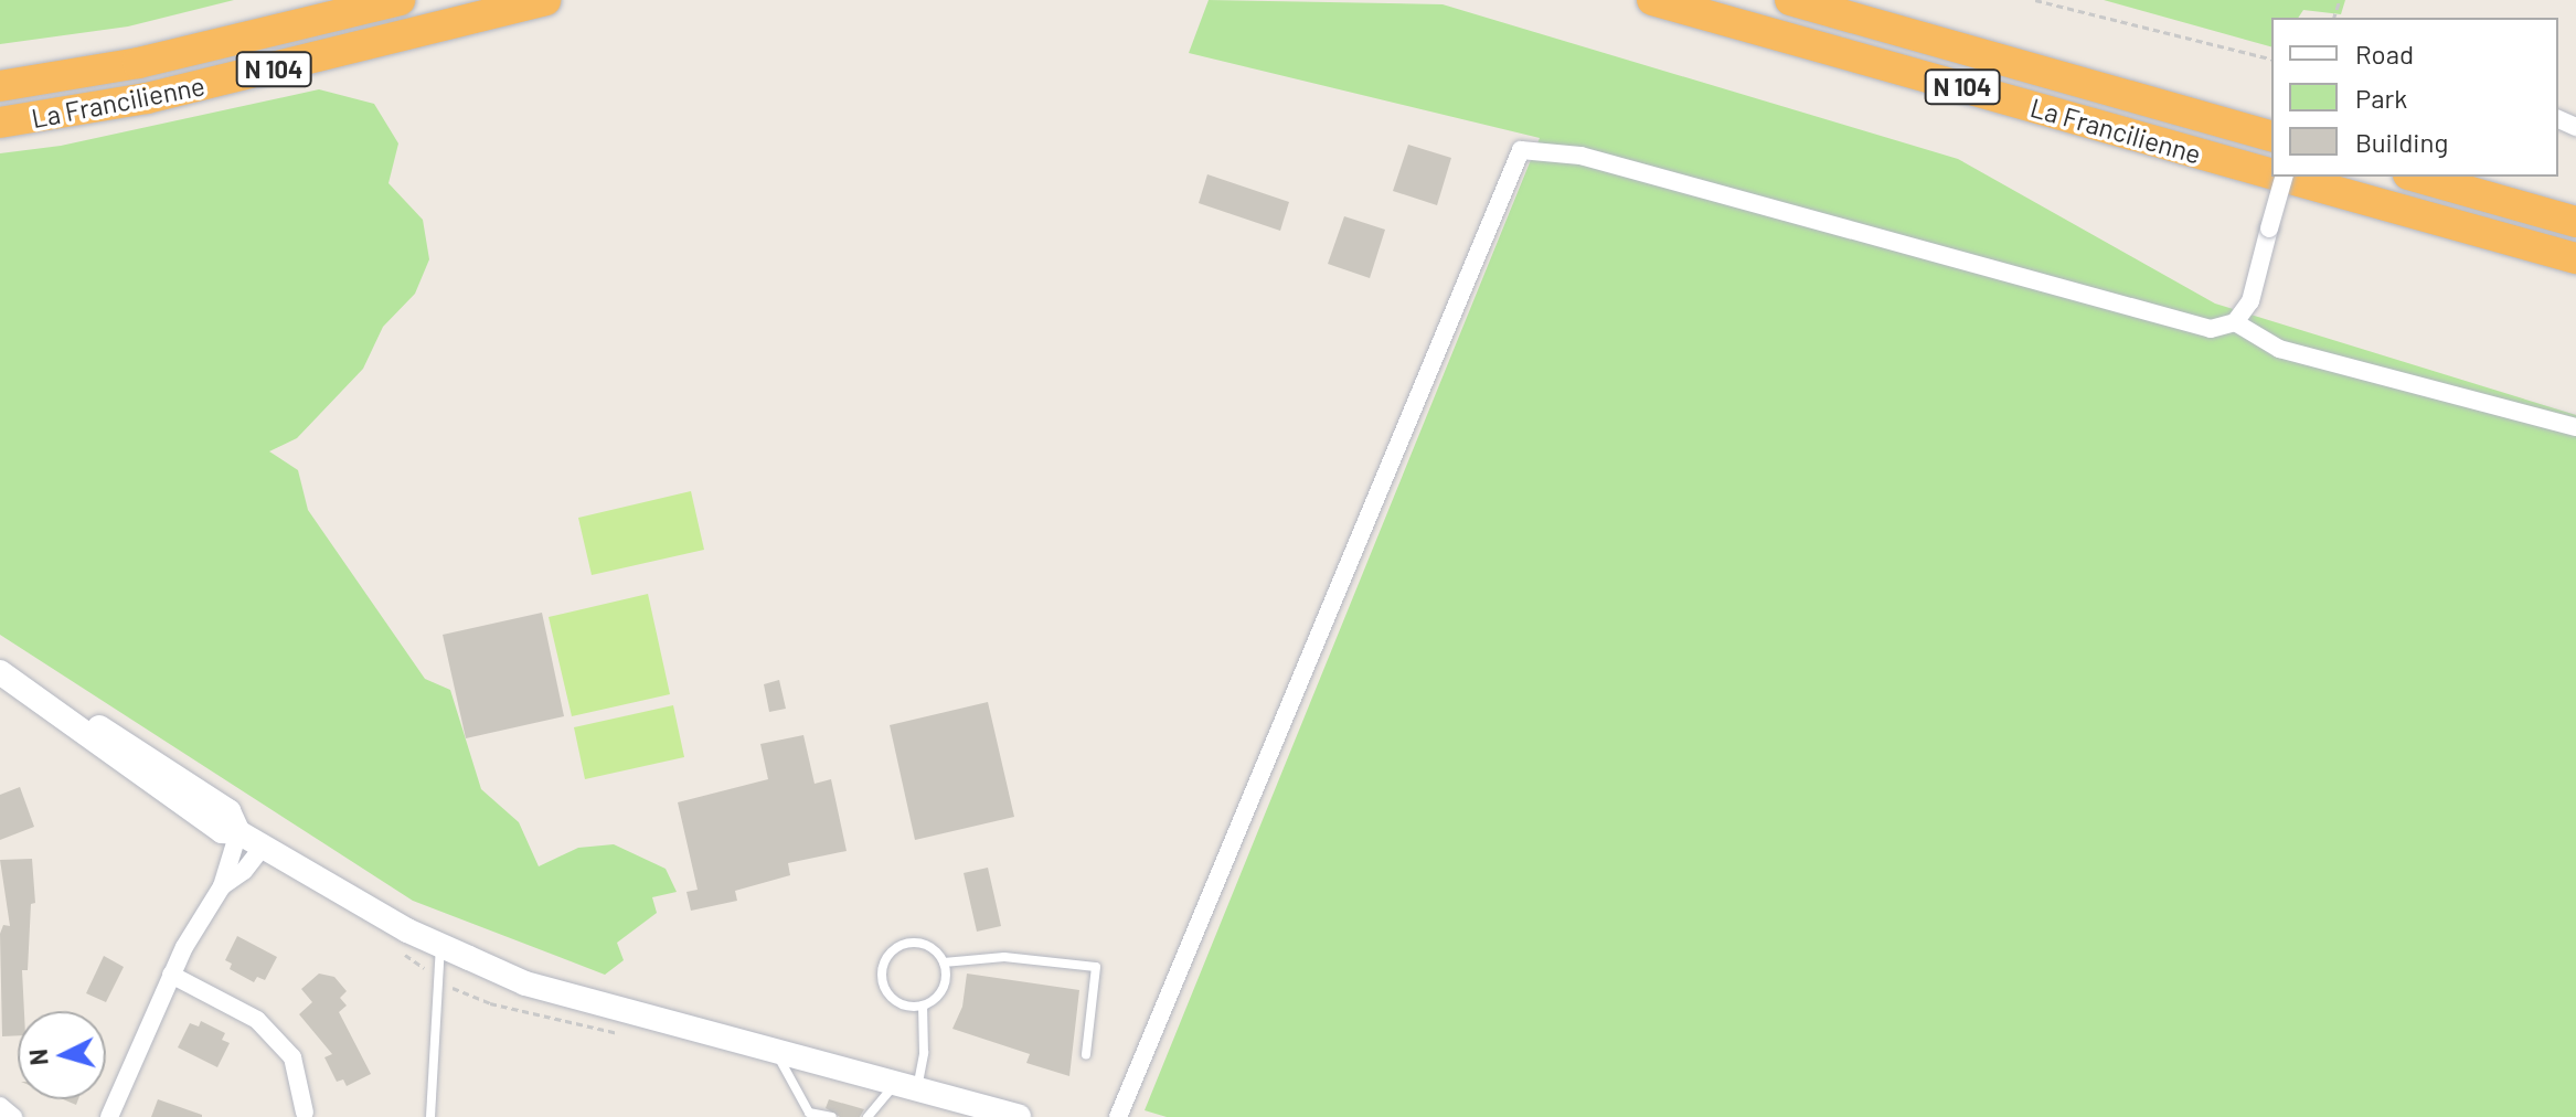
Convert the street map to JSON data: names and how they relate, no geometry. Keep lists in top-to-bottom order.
{
  "streets": {
    "highway": ["N 104", "La Francilienne"]
  },
  "legend": ["Road", "Park", "Building"],
  "north": "left"
}
